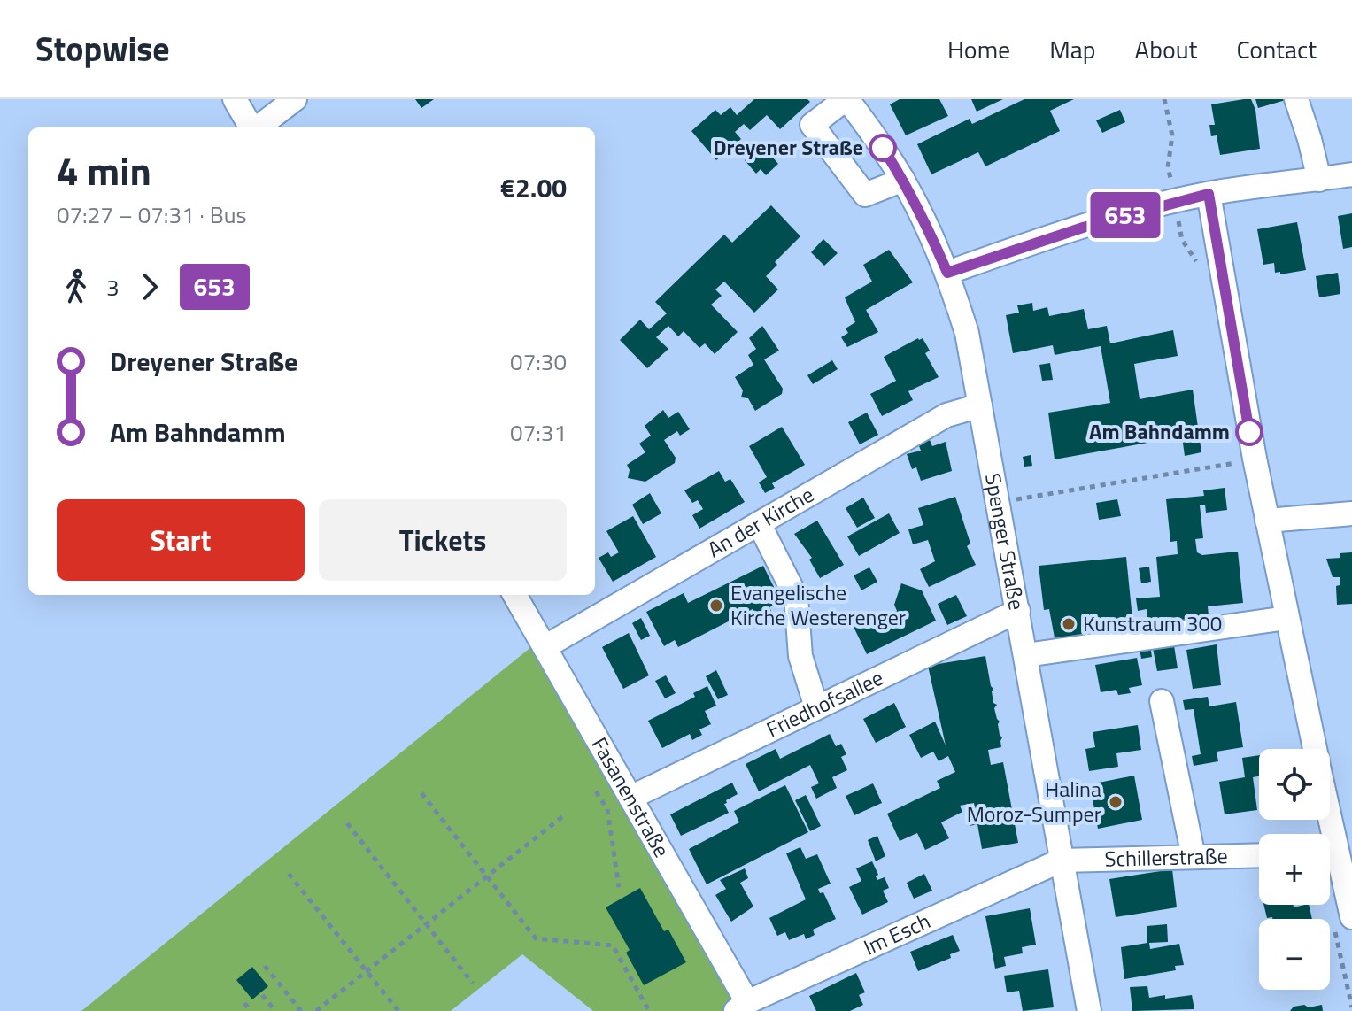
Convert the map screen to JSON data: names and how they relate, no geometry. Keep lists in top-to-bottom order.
{
  "streets": {
    "street": [
      "An der Kirche",
      "Spenger Straße",
      "Friedhofsallee",
      "Fasanenstraße",
      "Schillerstraße",
      "Im Esch"
    ]
  },
  "crossings": [
    ["An der Kirche", "Spenger Straße"],
    ["An der Kirche", "Fasanenstraße"],
    ["Spenger Straße", "Friedhofsallee"],
    ["Spenger Straße", "Schillerstraße"],
    ["Spenger Straße", "Im Esch"],
    ["Friedhofsallee", "Fasanenstraße"],
    ["Fasanenstraße", "Im Esch"],
    ["Schillerstraße", "Im Esch"]
  ],
  "places": [
    "Dreyener Straße",
    "Am Bahndamm",
    "Evangelische Kirche Westerenger",
    "Kunstraum 300",
    "Halina Moroz-Sumper"
  ],
  "lines": ["bus line 653"],
  "page": {
    "header": "Stopwise",
    "nav": [
      "Home",
      "Map",
      "About",
      "Contact"
    ],
    "on_map": "653",
    "heading": ["4 min", "07:27 – 07:31 · Bus", "€2.00"],
    "legs": ["3", "653"],
    "list": [
      {
        "name": "Dreyener Straße",
        "value": "07:30"
      },
      {
        "name": "Am Bahndamm",
        "value": "07:31"
      }
    ],
    "buttons": ["Start", "Tickets"],
    "map_buttons": ["+", "−"]
  }
}
